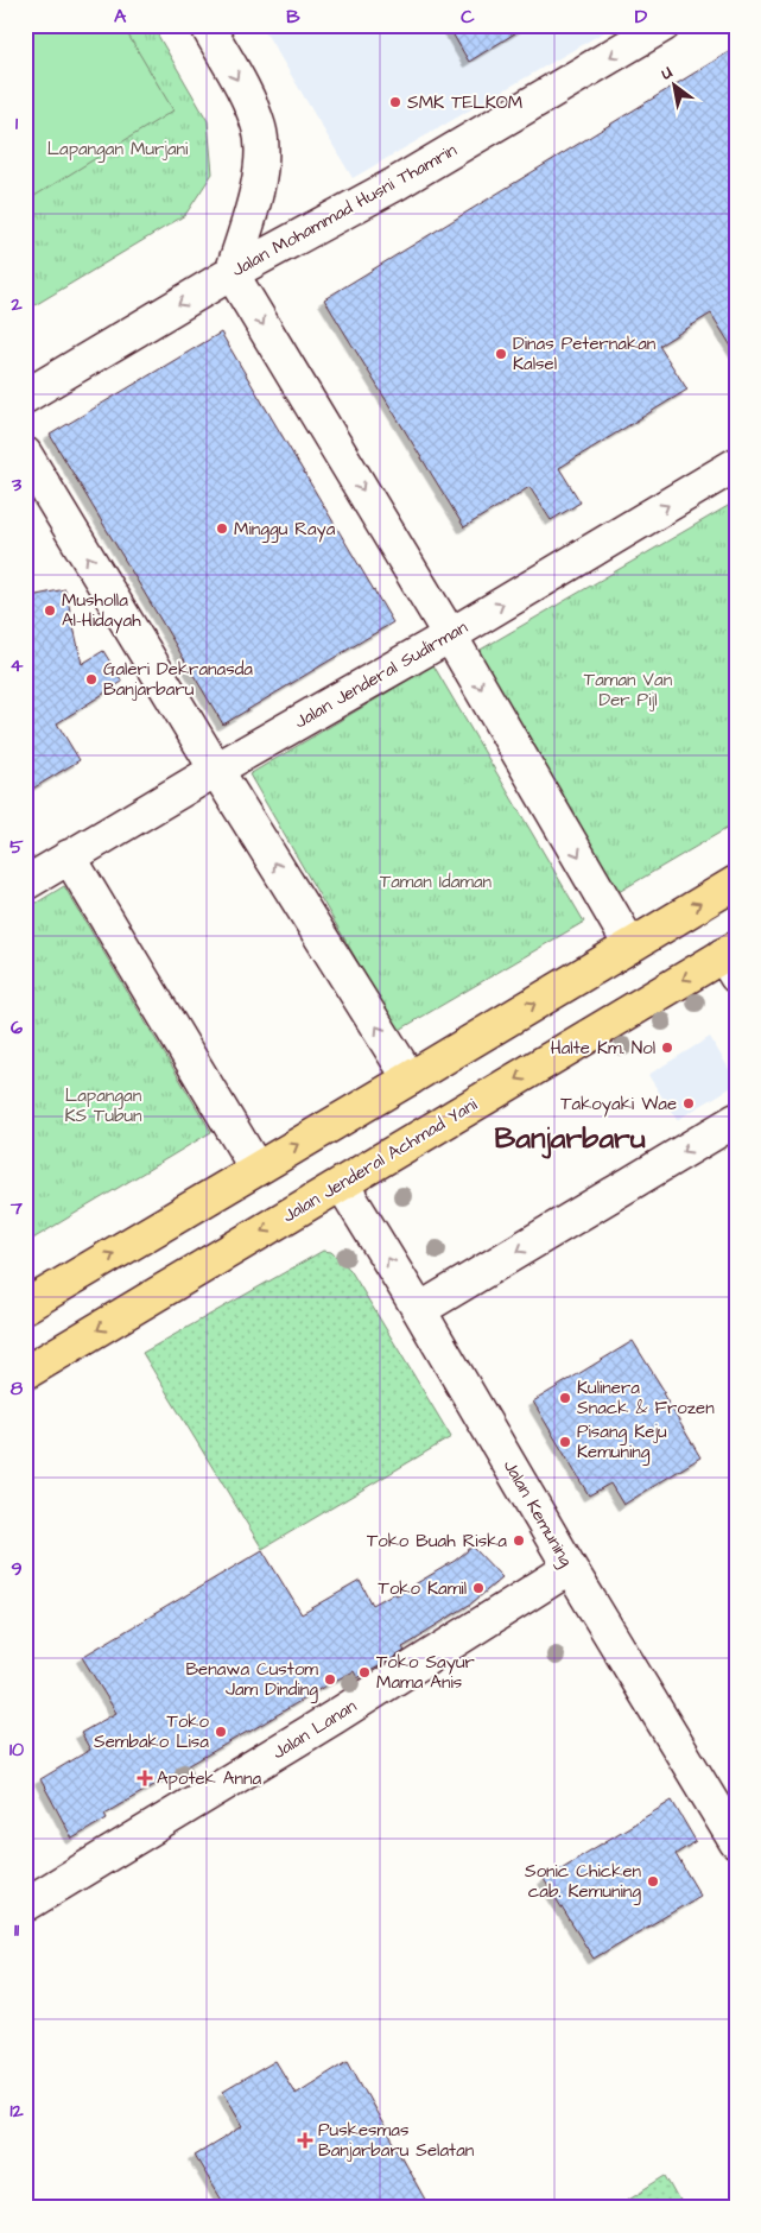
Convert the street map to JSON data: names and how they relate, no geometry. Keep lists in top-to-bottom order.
{
  "streets": {
    "highway": ["Jalan Jenderal Achmad Yani"],
    "street": [
      "Jalan Mohammad Husni Thamrin",
      "Jalan Jenderal Sudirman",
      "Jalan Kemuning",
      "Jalan Lanan"
    ]
  },
  "crossings": [
    ["Jalan Jenderal Achmad Yani", "Jalan Kemuning"],
    ["Jalan Kemuning", "Jalan Lanan"]
  ],
  "one_way": ["Jalan Mohammad Husni Thamrin", "Jalan Jenderal Sudirman"],
  "districts": ["Banjarbaru"],
  "parks": [
    "Lapangan Murjani",
    "Taman Van Der Pijl",
    "Taman Idaman",
    "Lapangan KS Tubun"
  ],
  "places": {
    "other": [
      "SMK TELKOM",
      "Dinas Peternakan Kalsel",
      "Minggu Raya",
      "Musholla Al-Hidayah",
      "Galeri Dekranasda Banjarbaru",
      "Halte Km. Nol",
      "Takoyaki Wae",
      "Kulinera Snack & Frozen",
      "Pisang Keju Kemuning",
      "Toko Buah Riska",
      "Toko Kamil",
      "Toko Sayur Mama Anis",
      "Benawa Custom Jam Dinding",
      "Toko Sembako Lisa",
      "Sonic Chicken cab. Kemuning"
    ],
    "health": ["Apotek Anna", "Puskesmas Banjarbaru Selatan"]
  },
  "north": "top left",
  "grid": {
    "columns": [
      "A",
      "B",
      "C",
      "D"
    ],
    "rows": [
      "1",
      "2",
      "3",
      "4",
      "5",
      "6",
      "7",
      "8",
      "9",
      "10",
      "11",
      "12"
    ]
  }
}
